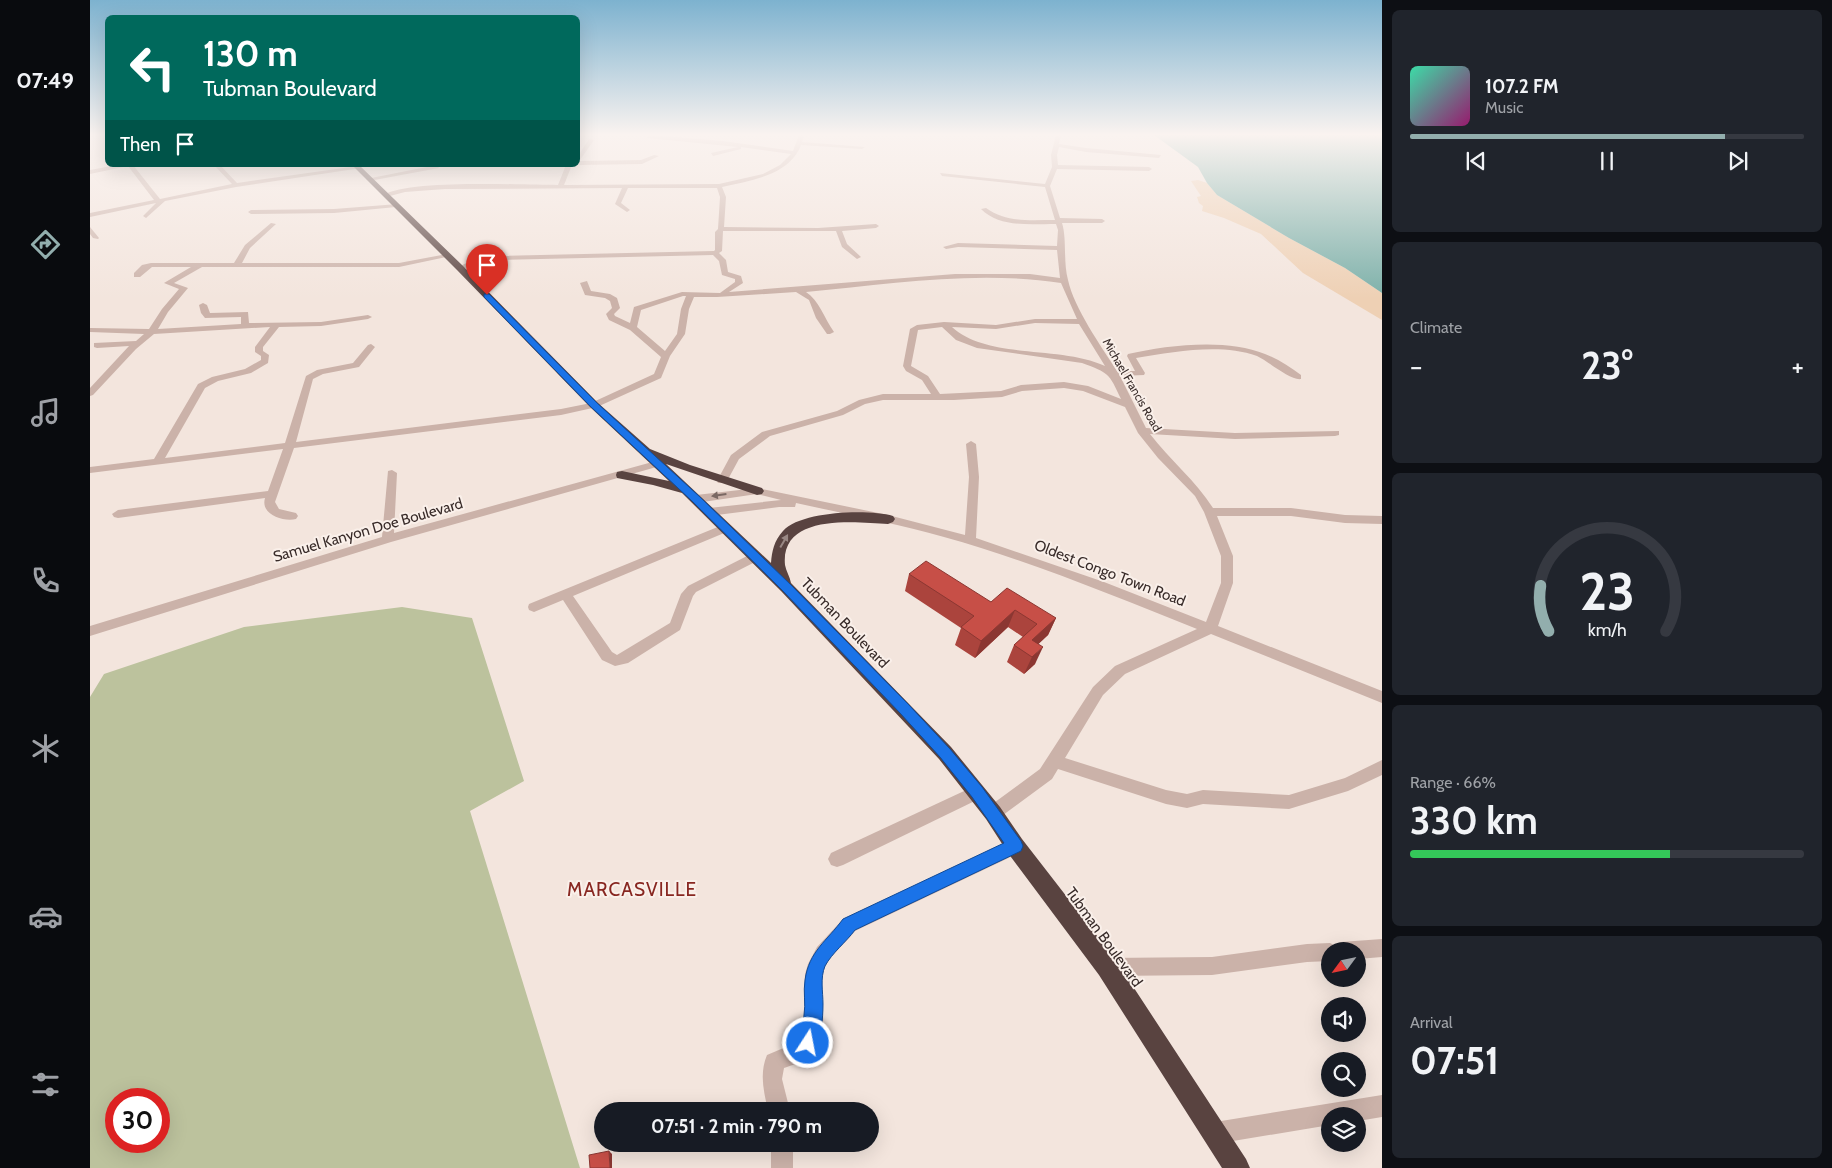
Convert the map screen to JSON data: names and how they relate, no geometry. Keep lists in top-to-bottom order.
{
  "streets": {
    "highway": ["Tubman Boulevard"],
    "street": ["Michael Francis Road", "Samuel Kanyon Doe Boulevard", "Oldest Congo Town Road"]
  },
  "crossings": [
    ["Michael Francis Road", "Oldest Congo Town Road"],
    ["Samuel Kanyon Doe Boulevard", "Tubman Boulevard"]
  ],
  "districts": ["MARCASVILLE"],
  "north": "bottom left",
  "page": {
    "tabs": "07:49",
    "turn": ["130 m", "Tubman Boulevard"],
    "song": ["107.2 FM", "Music"],
    "then": "Then",
    "tile": [
      "Climate",
      ["Range · 66%", "330 km"],
      ["Arrival", "07:51"]
    ],
    "heat": ["−", "23°", "+"],
    "limit": "30",
    "trip": "07:51 · 2 min · 790 m",
    "gauge": ["23", "km/h"]
  }
}
